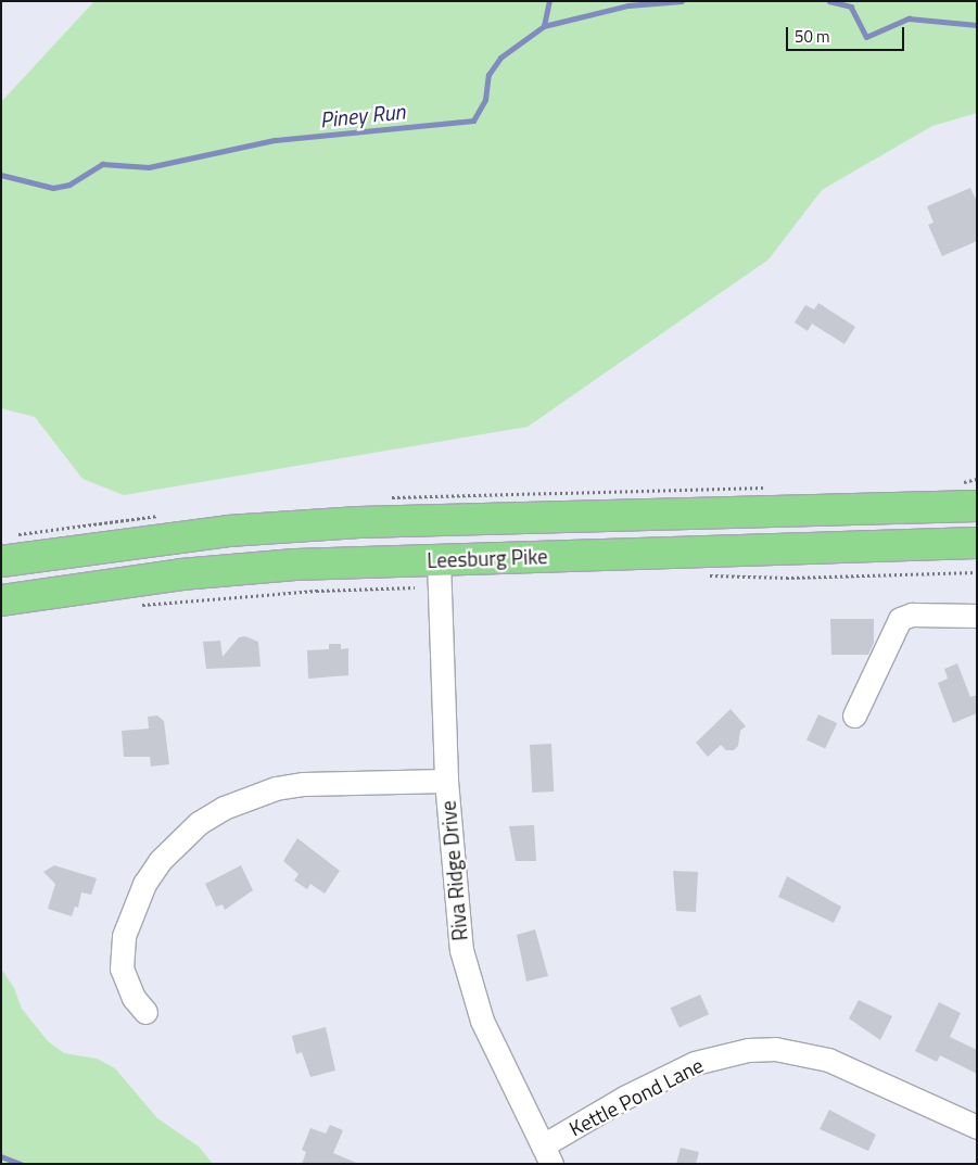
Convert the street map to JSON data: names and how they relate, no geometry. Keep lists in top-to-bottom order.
{
  "streets": {
    "highway": ["Leesburg Pike"],
    "street": ["Riva Ridge Drive", "Kettle Pond Lane"]
  },
  "crossings": [
    ["Leesburg Pike", "Riva Ridge Drive"],
    ["Riva Ridge Drive", "Kettle Pond Lane"]
  ],
  "water": ["Piney Run"],
  "scale_bar": "50 m"
}
